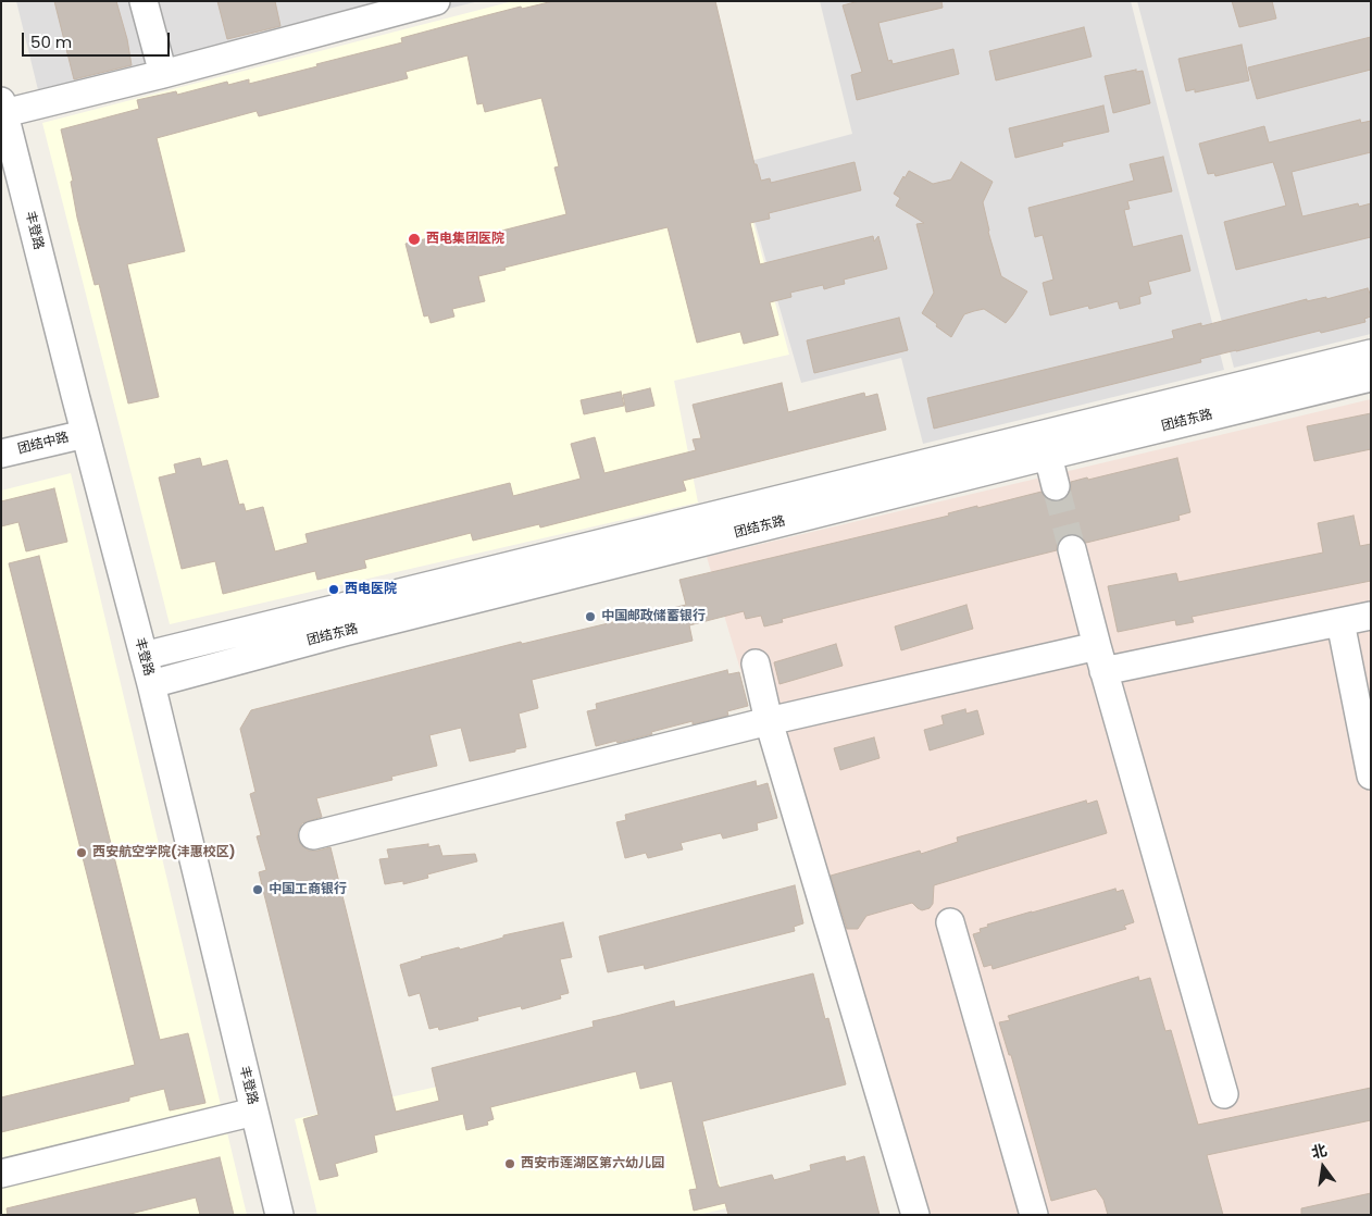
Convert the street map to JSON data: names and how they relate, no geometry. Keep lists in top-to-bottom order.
{
  "streets": {
    "street": ["丰登路", "团结东路", "团结中路"]
  },
  "crossings": [
    ["丰登路", "团结东路"],
    ["丰登路", "团结中路"]
  ],
  "places": [
    "西电集团医院",
    "西电医院",
    "中国邮政储蓄银行",
    "西安航空学院(沣惠校区)",
    "中国工商银行",
    "西安市莲湖区第六幼儿园"
  ],
  "scale_bar": "50 m",
  "north": "top"
}
